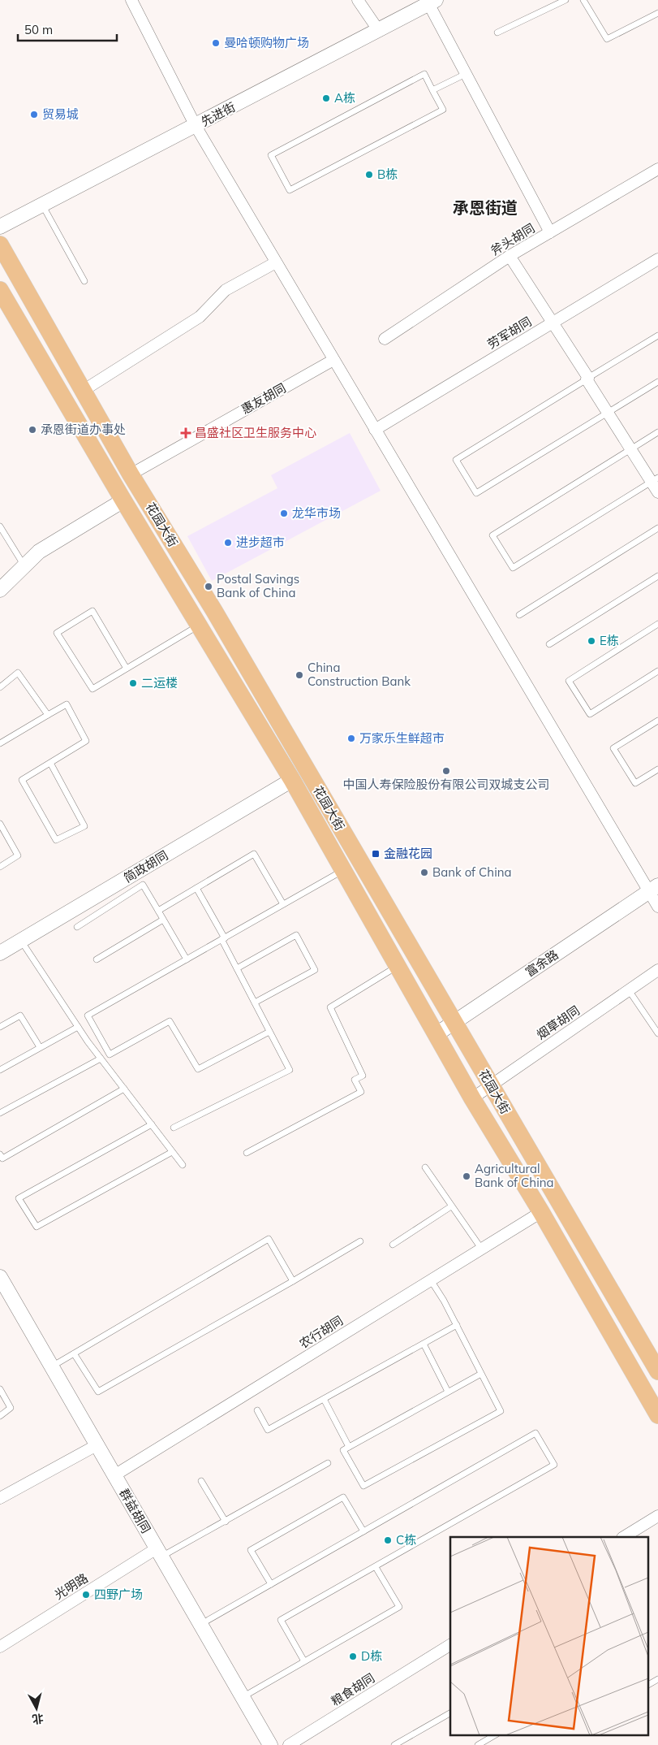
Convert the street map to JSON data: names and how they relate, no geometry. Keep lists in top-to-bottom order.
{
  "streets": {
    "main road": ["花园大街"],
    "street": [
      "先进街",
      "斧头胡同",
      "劳军胡同",
      "惠友胡同",
      "简政胡同",
      "富余路",
      "烟草胡同",
      "农行胡同",
      "群益胡同",
      "光明路",
      "粮食胡同"
    ]
  },
  "crossings": [
    ["惠友胡同", "花园大街"],
    ["花园大街", "简政胡同"],
    ["花园大街", "富余路"],
    ["花园大街", "烟草胡同"],
    ["花园大街", "农行胡同"],
    ["农行胡同", "群益胡同"],
    ["群益胡同", "光明路"]
  ],
  "districts": ["承恩街道"],
  "places": {
    "other": [
      "曼哈顿购物广场",
      "A栋",
      "贸易城",
      "B栋",
      "承恩街道办事处",
      "龙华市场",
      "进步超市",
      "Postal Savings Bank of China",
      "E栋",
      "China Construction Bank",
      "二运楼",
      "万家乐生鲜超市",
      "中国人寿保险股份有限公司双城支公司",
      "Bank of China",
      "Agricultural Bank of China",
      "C栋",
      "四野广场",
      "D栋"
    ],
    "health": ["昌盛社区卫生服务中心"],
    "transit": ["金融花园"]
  },
  "scale_bar": "50 m",
  "north": "bottom"
}
